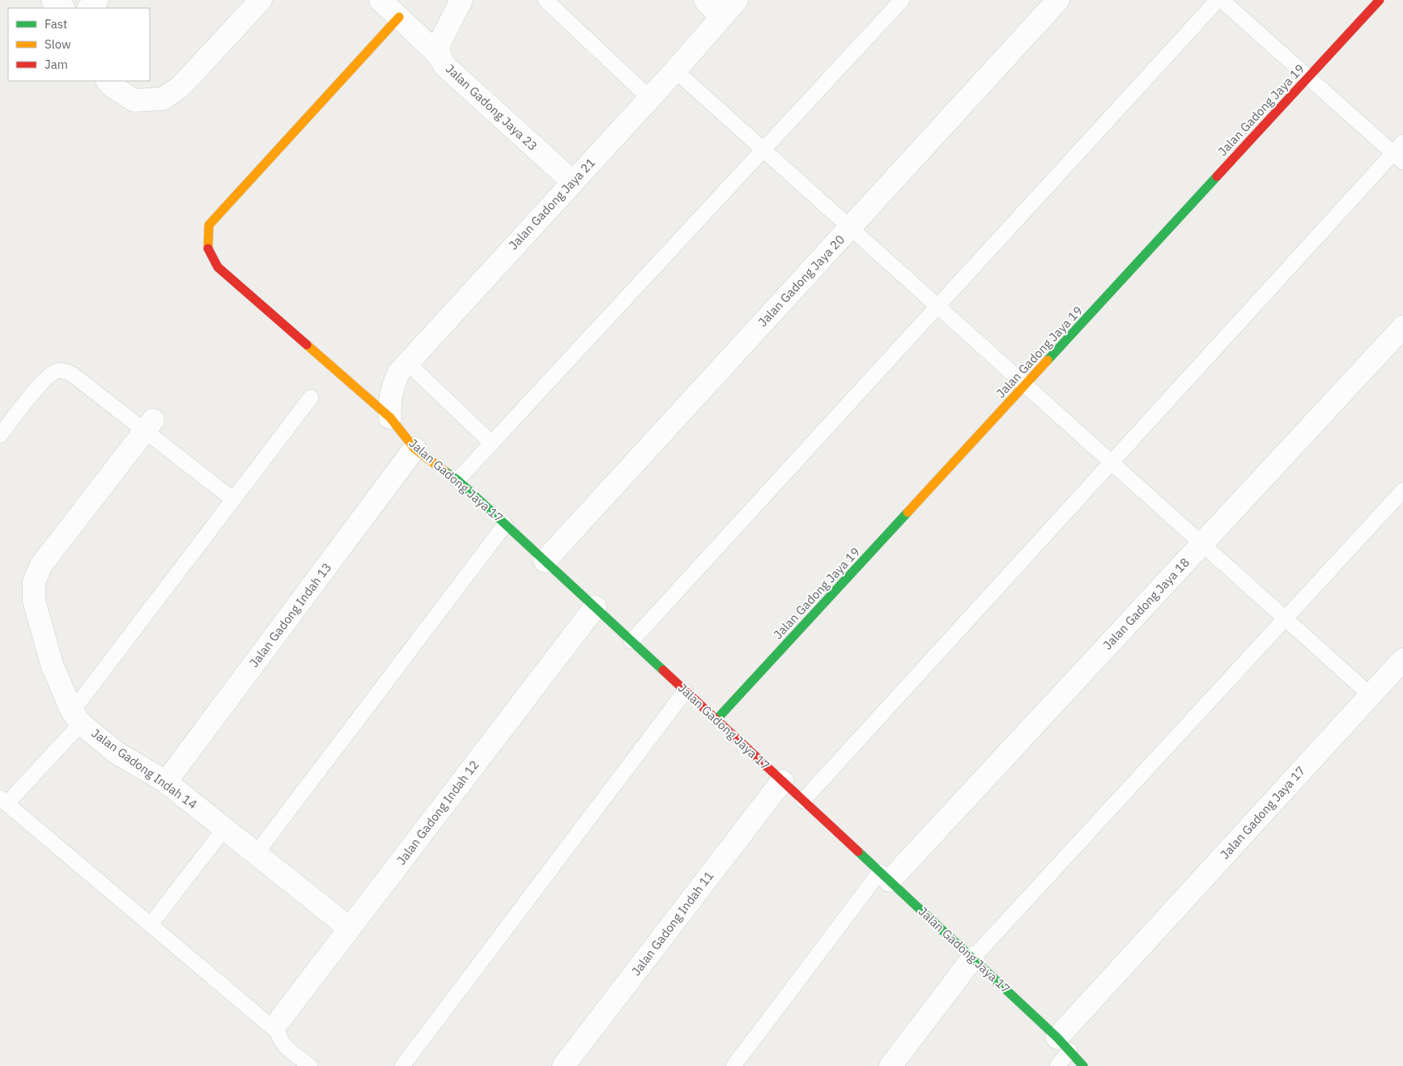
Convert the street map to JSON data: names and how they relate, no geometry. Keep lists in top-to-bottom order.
{
  "streets": {
    "street": [
      "Jalan Gadong Jaya 23",
      "Jalan Gadong Jaya 19",
      "Jalan Gadong Jaya 21",
      "Jalan Gadong Jaya 20",
      "Jalan Gadong Jaya 17",
      "Jalan Gadong Jaya 18",
      "Jalan Gadong Indah 13",
      "Jalan Gadong Indah 14",
      "Jalan Gadong Indah 12",
      "Jalan Gadong Indah 11"
    ]
  },
  "crossings": [
    ["Jalan Gadong Jaya 23", "Jalan Gadong Jaya 21"],
    ["Jalan Gadong Jaya 19", "Jalan Gadong Jaya 17"],
    ["Jalan Gadong Jaya 21", "Jalan Gadong Jaya 17"],
    ["Jalan Gadong Jaya 20", "Jalan Gadong Jaya 17"],
    ["Jalan Gadong Jaya 17", "Jalan Gadong Jaya 18"],
    ["Jalan Gadong Jaya 17", "Jalan Gadong Indah 13"],
    ["Jalan Gadong Jaya 17", "Jalan Gadong Indah 12"],
    ["Jalan Gadong Jaya 17", "Jalan Gadong Indah 11"],
    ["Jalan Gadong Indah 13", "Jalan Gadong Indah 14"],
    ["Jalan Gadong Indah 14", "Jalan Gadong Indah 12"]
  ],
  "legend": ["Fast", "Slow", "Jam"]
}
